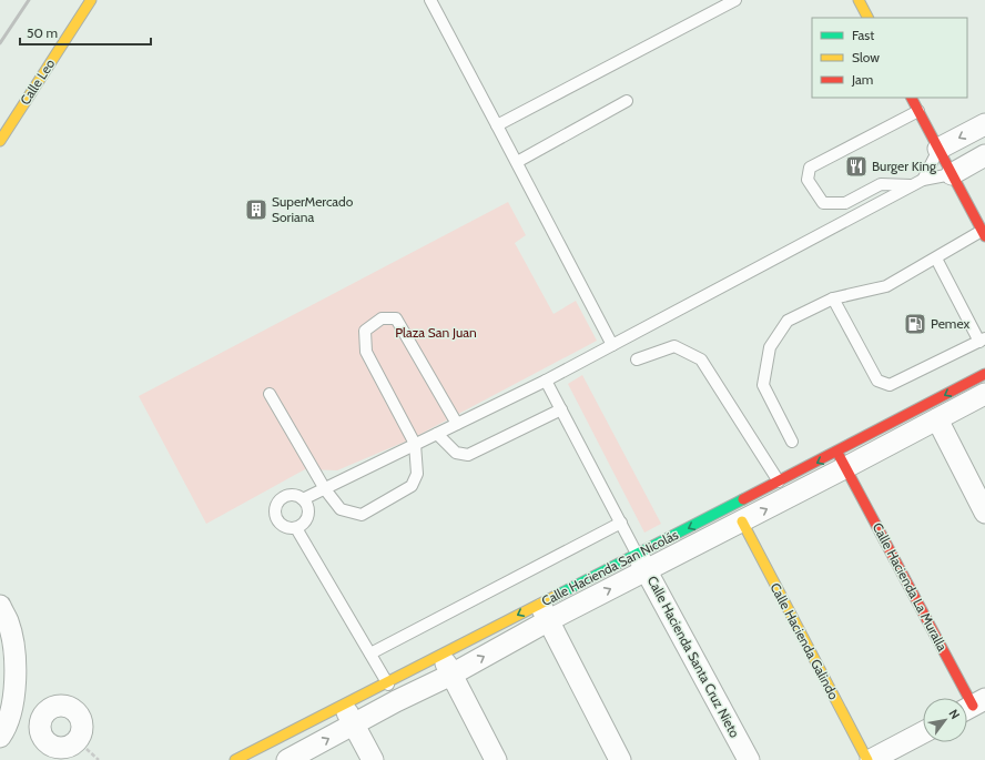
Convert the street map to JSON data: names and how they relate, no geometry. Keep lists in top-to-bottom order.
{
  "streets": {
    "street": [
      "Calle Leo",
      "Calle Hacienda San Nicolás",
      "Calle Hacienda La Muralla",
      "Calle Hacienda Galindo",
      "Calle Hacienda Santa Cruz Nieto"
    ]
  },
  "crossings": [
    ["Calle Hacienda San Nicolás", "Calle Hacienda La Muralla"],
    ["Calle Hacienda San Nicolás", "Calle Hacienda Galindo"],
    ["Calle Hacienda San Nicolás", "Calle Hacienda Santa Cruz Nieto"]
  ],
  "parks": ["Plaza San Juan"],
  "places": {
    "restaurant": ["Burger King"],
    "building": ["SuperMercado Soriana"],
    "fuel station": ["Pemex"]
  },
  "legend": ["Fast", "Slow", "Jam"],
  "scale_bar": "50 m",
  "north": "top right"
}
